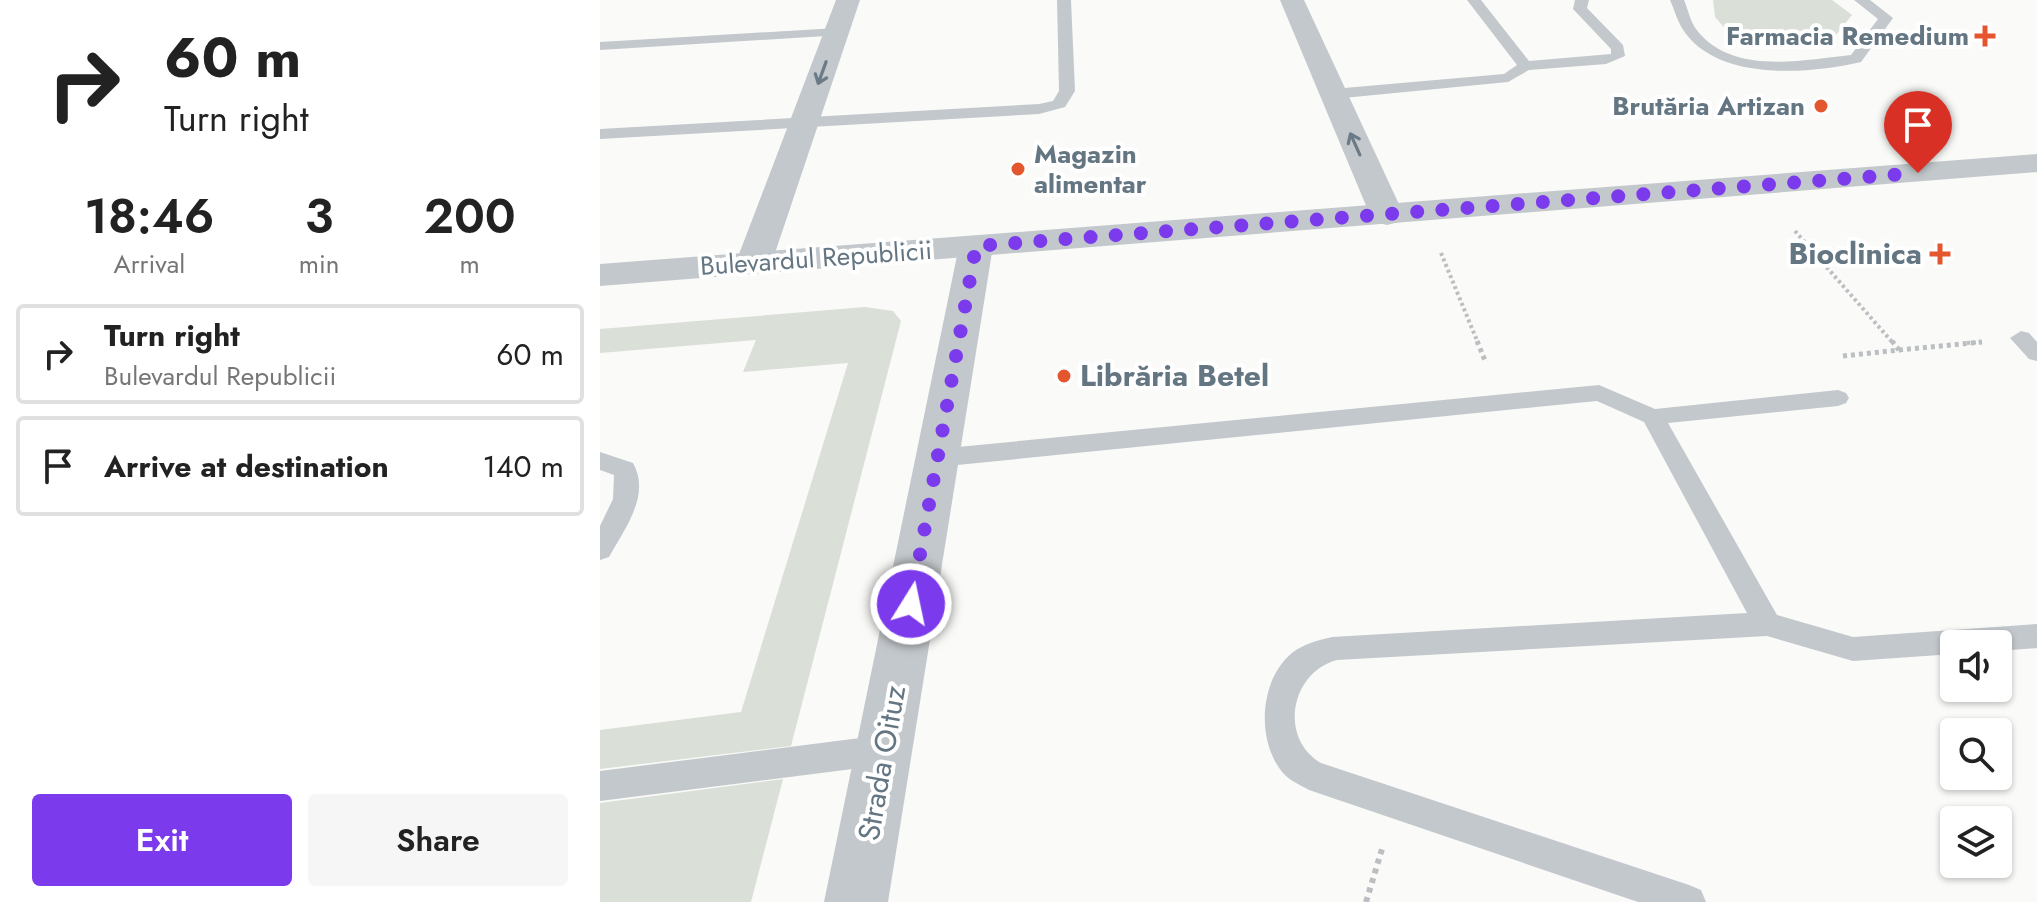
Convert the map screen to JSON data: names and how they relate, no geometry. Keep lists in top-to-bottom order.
{
  "streets": {
    "street": ["Bulevardul Republicii", "Strada Oituz"]
  },
  "crossings": [
    ["Bulevardul Republicii", "Strada Oituz"]
  ],
  "places": {
    "health": ["Farmacia Remedium", "Bioclinica"],
    "other": ["Brutăria Artizan", "Magazin alimentar", "Librăria Betel"]
  },
  "page": {
    "turn": ["60 m", "Turn right"],
    "eta": [
      "18:46",
      "Arrival",
      "3",
      "min",
      "200",
      "m"
    ],
    "list": [
      {
        "name": "Turn right",
        "note": "Bulevardul Republicii",
        "value": "60 m"
      },
      {
        "name": "Arrive at destination",
        "value": "140 m"
      }
    ],
    "buttons": ["Exit", "Share"]
  }
}
